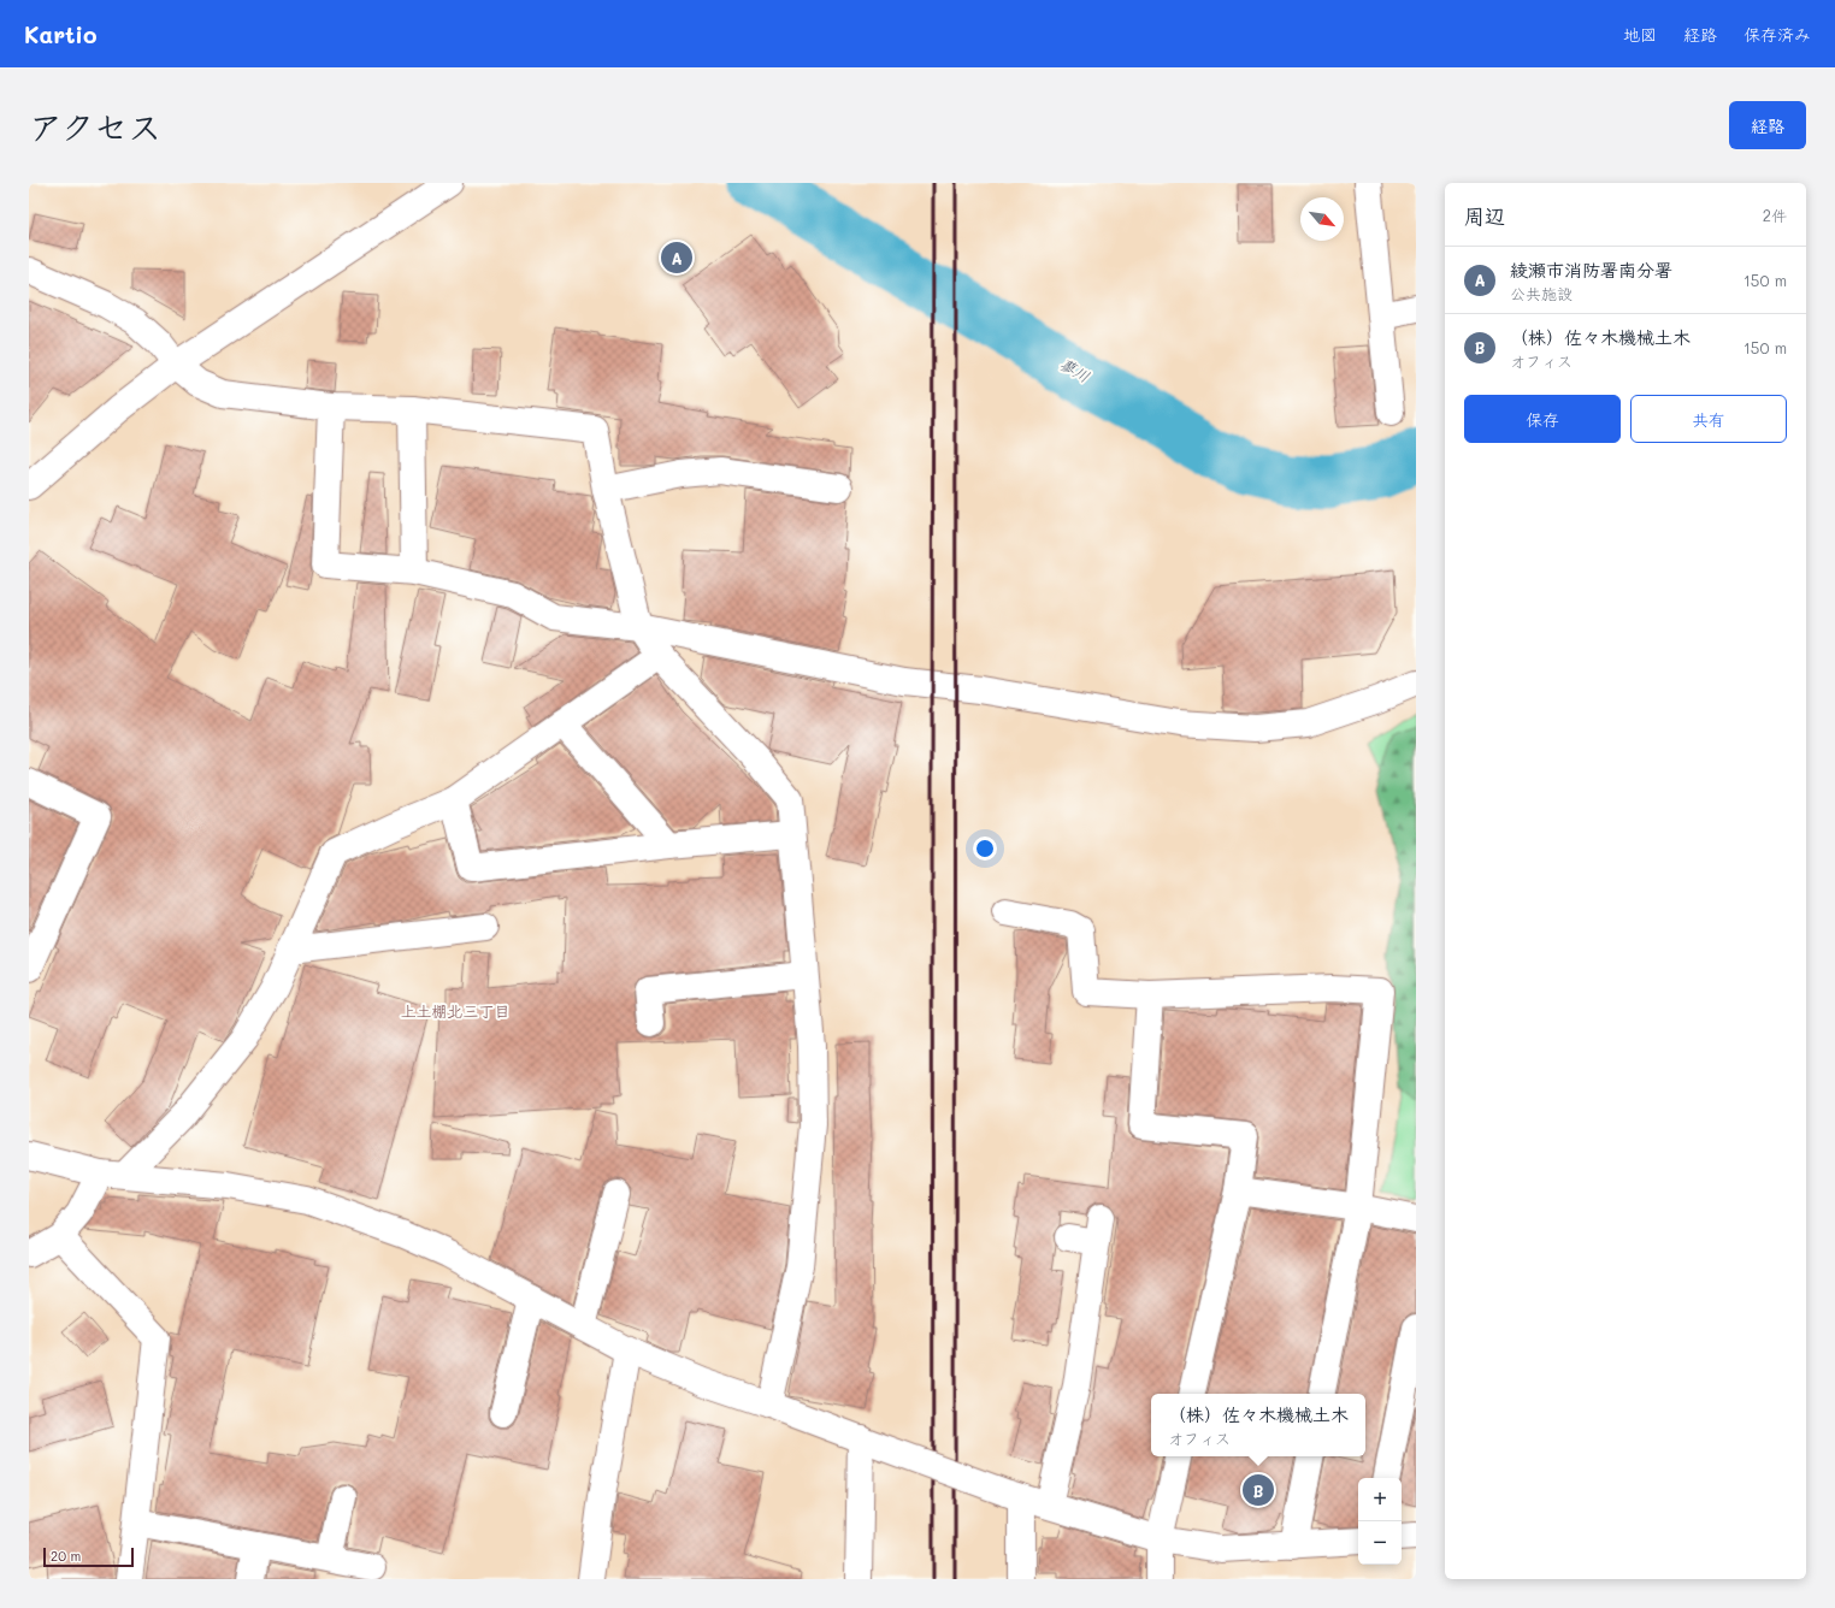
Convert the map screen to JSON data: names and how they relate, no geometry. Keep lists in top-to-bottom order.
{
  "districts": ["上土棚北三丁目"],
  "water": ["蓼川"],
  "scale_bar": "20 m",
  "north": "bottom right",
  "page": {
    "header": "Kartio",
    "nav": ["地図", "経路", "保存済み"],
    "title": "アクセス",
    "buttons": [
      "経路",
      ["保存", "共有"]
    ],
    "heading": ["周辺", "2件"],
    "pins": ["A", "B"],
    "list": [
      {
        "mark": "A",
        "name": "綾瀬市消防署南分署",
        "note": "公共施設",
        "value": "150 m"
      },
      {
        "mark": "B",
        "name": "（株）佐々木機械土木",
        "note": "オフィス",
        "value": "150 m"
      }
    ],
    "popup": ["（株）佐々木機械土木", "オフィス"],
    "map_buttons": ["+", "−"],
    "scale": "20 m"
  }
}
